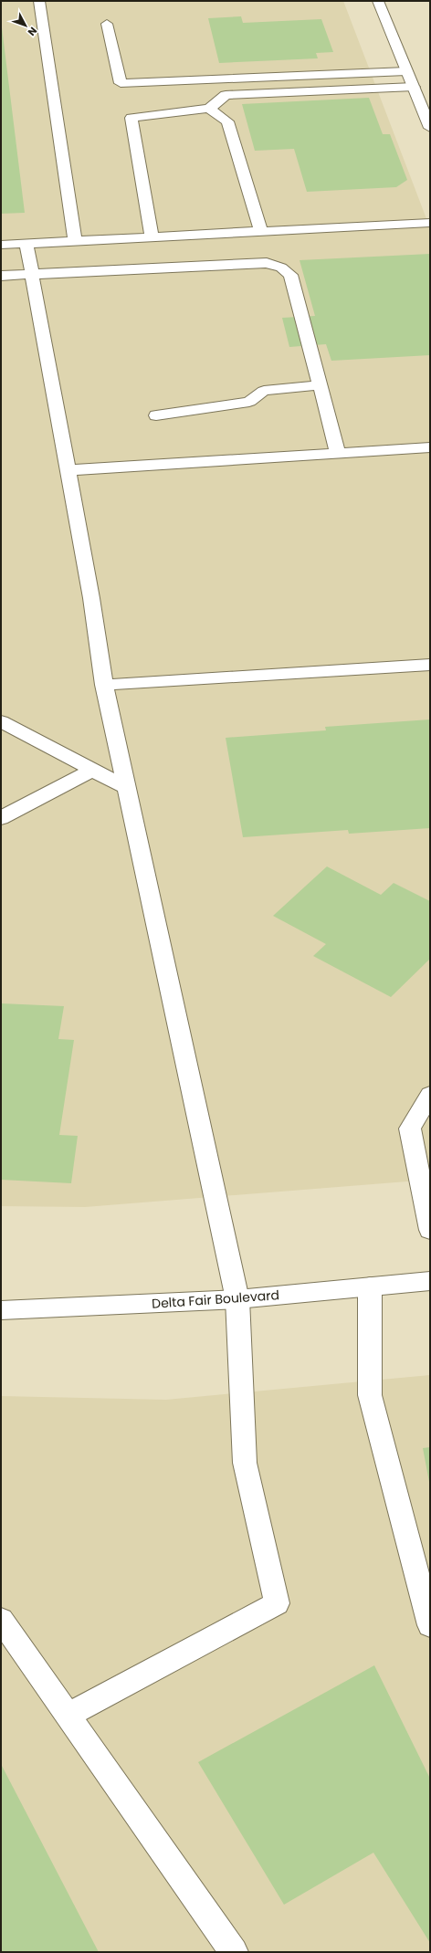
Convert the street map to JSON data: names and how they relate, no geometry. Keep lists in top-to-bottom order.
{
  "streets": {
    "main road": ["Delta Fair Boulevard"]
  },
  "north": "bottom right"
}
